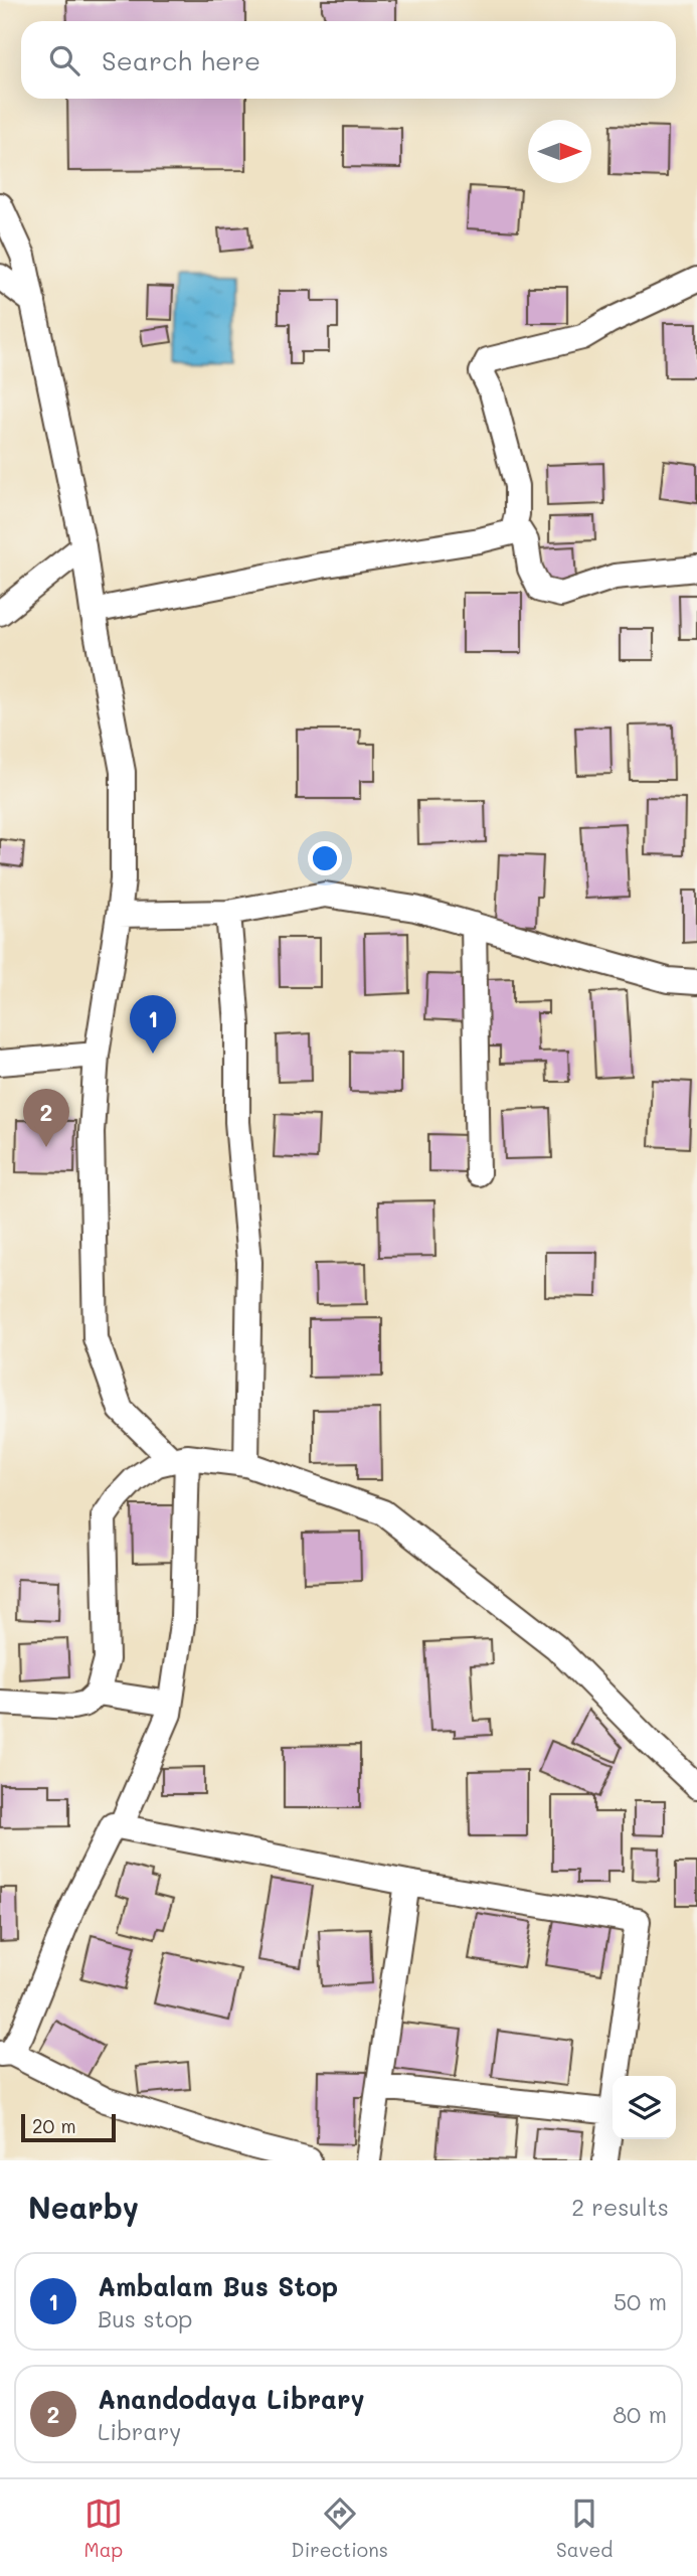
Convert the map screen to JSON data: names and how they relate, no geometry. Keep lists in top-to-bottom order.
{
  "scale_bar": "20 m",
  "north": "right",
  "page": {
    "search": "Search here",
    "pins": ["1", "2"],
    "scale": "20 m",
    "heading": ["Nearby", "2 results"],
    "list": [
      {
        "mark": "1",
        "name": "Ambalam Bus Stop",
        "note": "Bus stop",
        "value": "50 m"
      },
      {
        "mark": "2",
        "name": "Anandodaya Library",
        "note": "Library",
        "value": "80 m"
      }
    ],
    "nav": ["Map", "Directions", "Saved"]
  }
}
